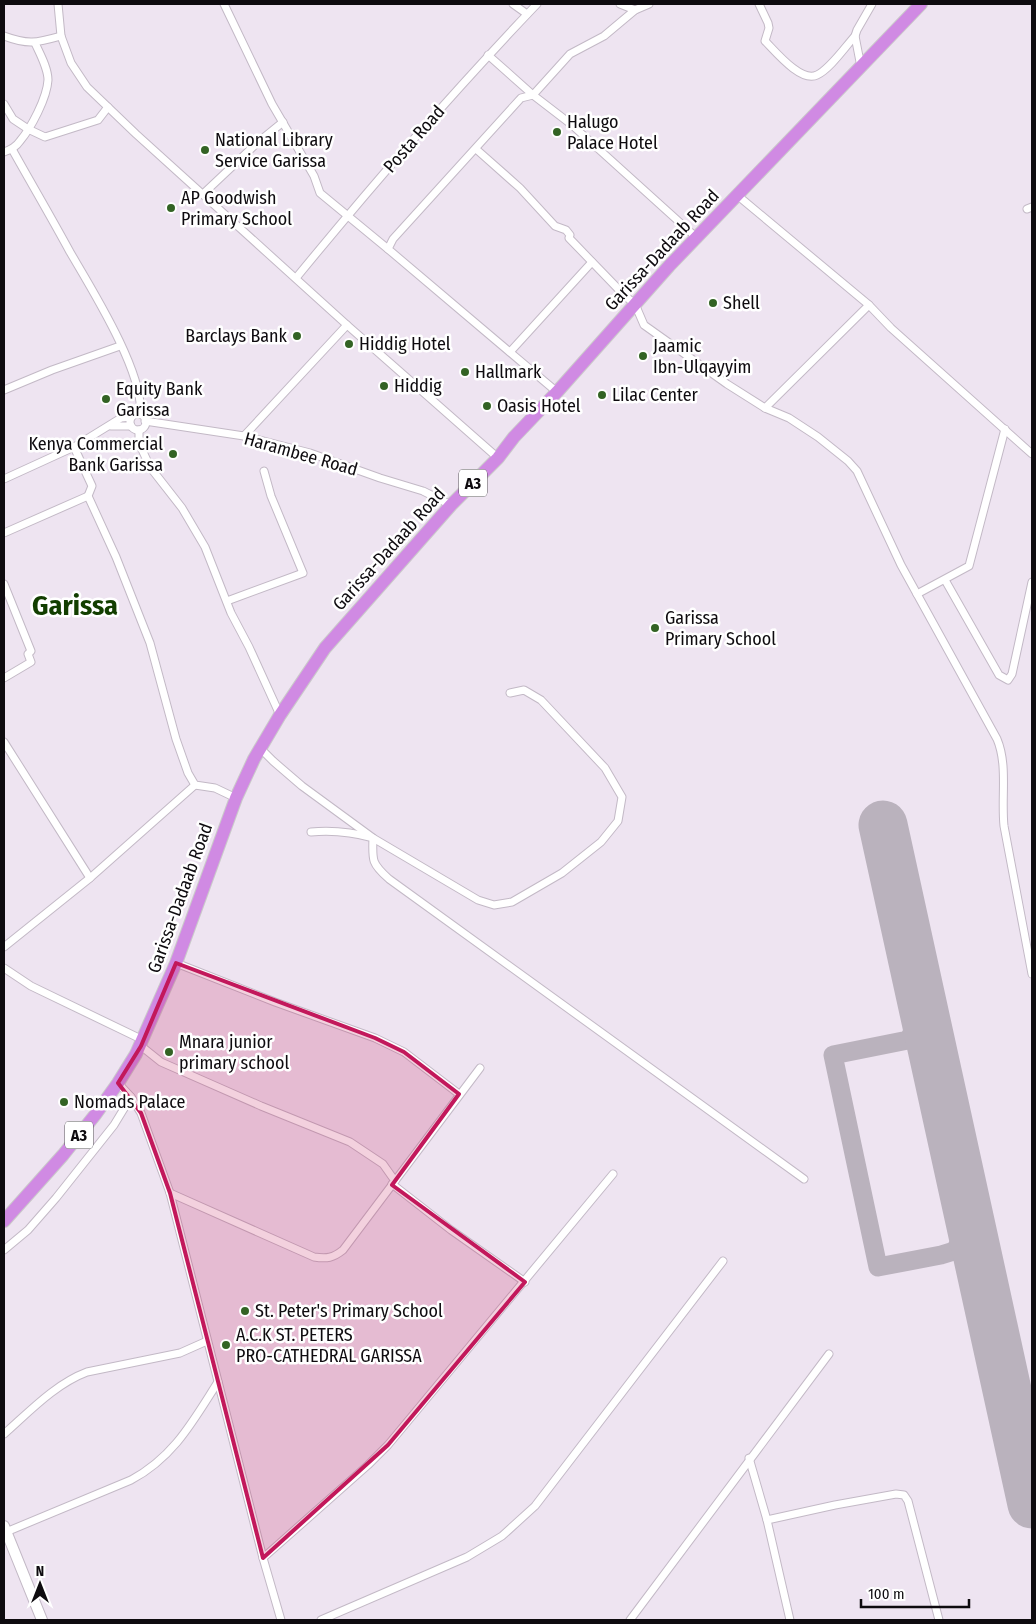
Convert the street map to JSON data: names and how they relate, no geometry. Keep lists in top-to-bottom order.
{
  "streets": {
    "highway": ["Garissa-Dadaab Road", "A3"],
    "street": ["Posta Road", "Harambee Road"]
  },
  "crossings": [
    ["Garissa-Dadaab Road", "Harambee Road"],
    ["Garissa-Dadaab Road", "A3"]
  ],
  "districts": ["Garissa"],
  "places": [
    "Halugo Palace Hotel",
    "National Library Service Garissa",
    "AP Goodwish Primary School",
    "Shell",
    "Barclays Bank",
    "Hiddig Hotel",
    "Jaamic Ibn-Ulqayyim",
    "Hallmark",
    "Hiddig",
    "Lilac Center",
    "Equity Bank Garissa",
    "Oasis Hotel",
    "Kenya Commercial Bank Garissa",
    "Garissa Primary School",
    "Mnara junior primary school",
    "Nomads Palace",
    "St. Peter's Primary School",
    "A.C.K ST. PETERS PRO-CATHEDRAL GARISSA"
  ],
  "scale_bar": "100 m",
  "north": "top"
}
